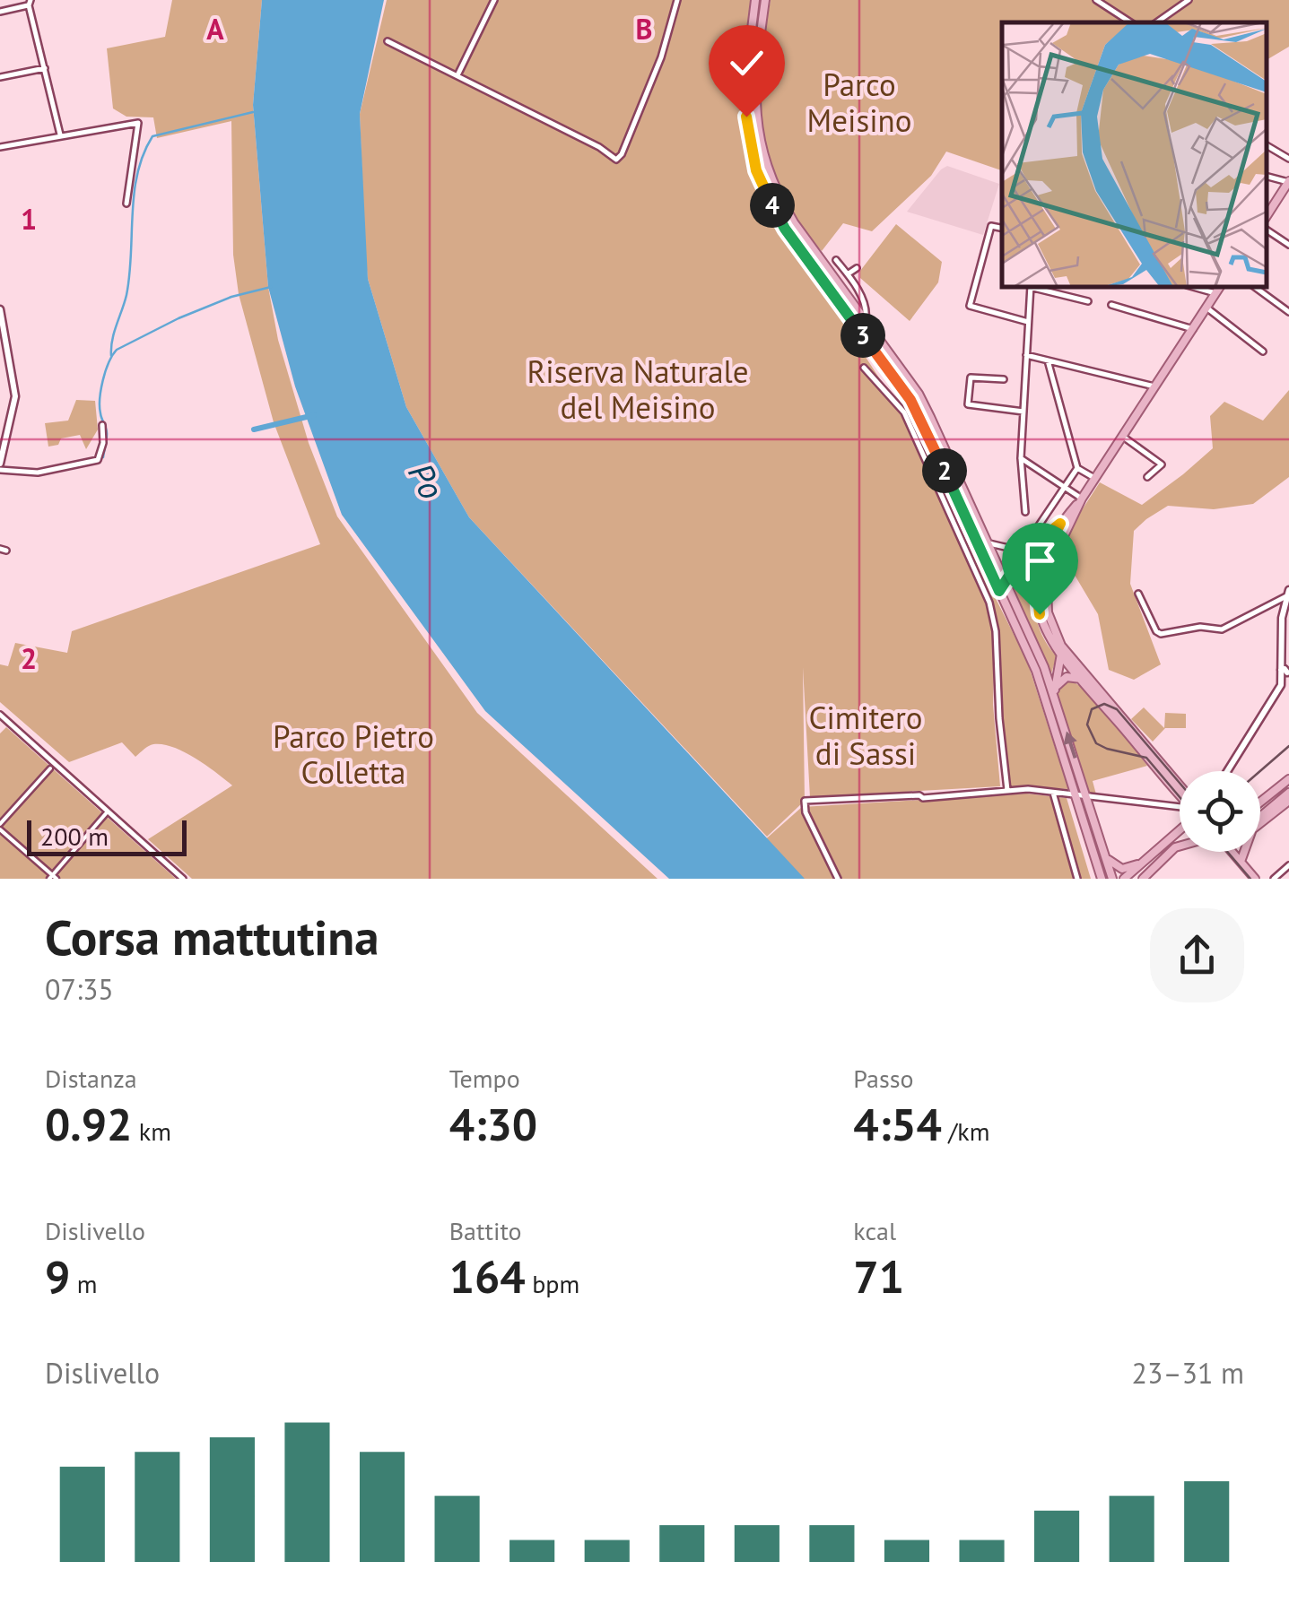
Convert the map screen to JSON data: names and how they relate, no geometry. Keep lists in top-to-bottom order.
{
  "water": ["Po"],
  "parks": [
    "Parco Meisino",
    "Riserva Naturale del Meisino",
    "Cimitero di Sassi",
    "Parco Pietro Colletta"
  ],
  "scale_bar": "200 m",
  "page": {
    "pins": ["4", "3", "2"],
    "scale": "200 m",
    "heading": ["Corsa mattutina", "07:35"],
    "stats": [
      ["Distanza", "0.92 km"],
      ["Tempo", "4:30"],
      ["Passo", "4:54 /km"],
      ["Dislivello", "9 m"],
      ["Battito", "164 bpm"],
      ["kcal", "71"]
    ],
    "chart": ["Dislivello", "23–31 m"]
  },
  "grid": {
    "columns": ["A", "B"],
    "rows": ["1", "2"]
  }
}
